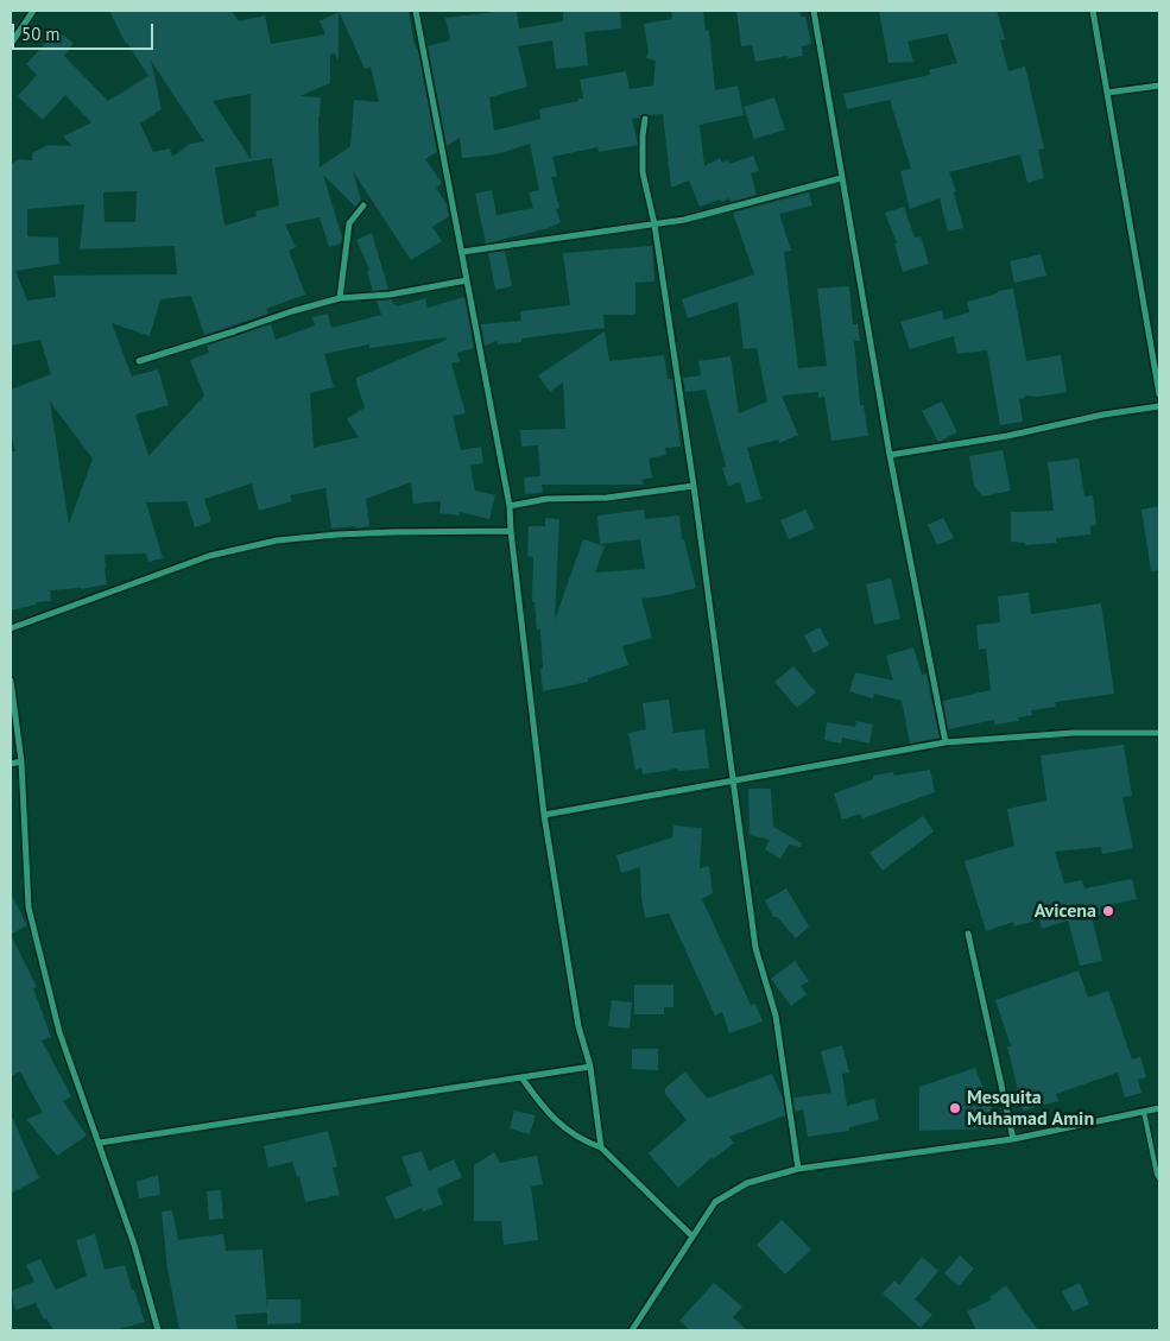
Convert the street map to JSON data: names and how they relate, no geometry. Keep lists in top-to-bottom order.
{
  "places": ["Avicena", "Mesquita Muhamad Amin"],
  "scale_bar": "50 m"
}
